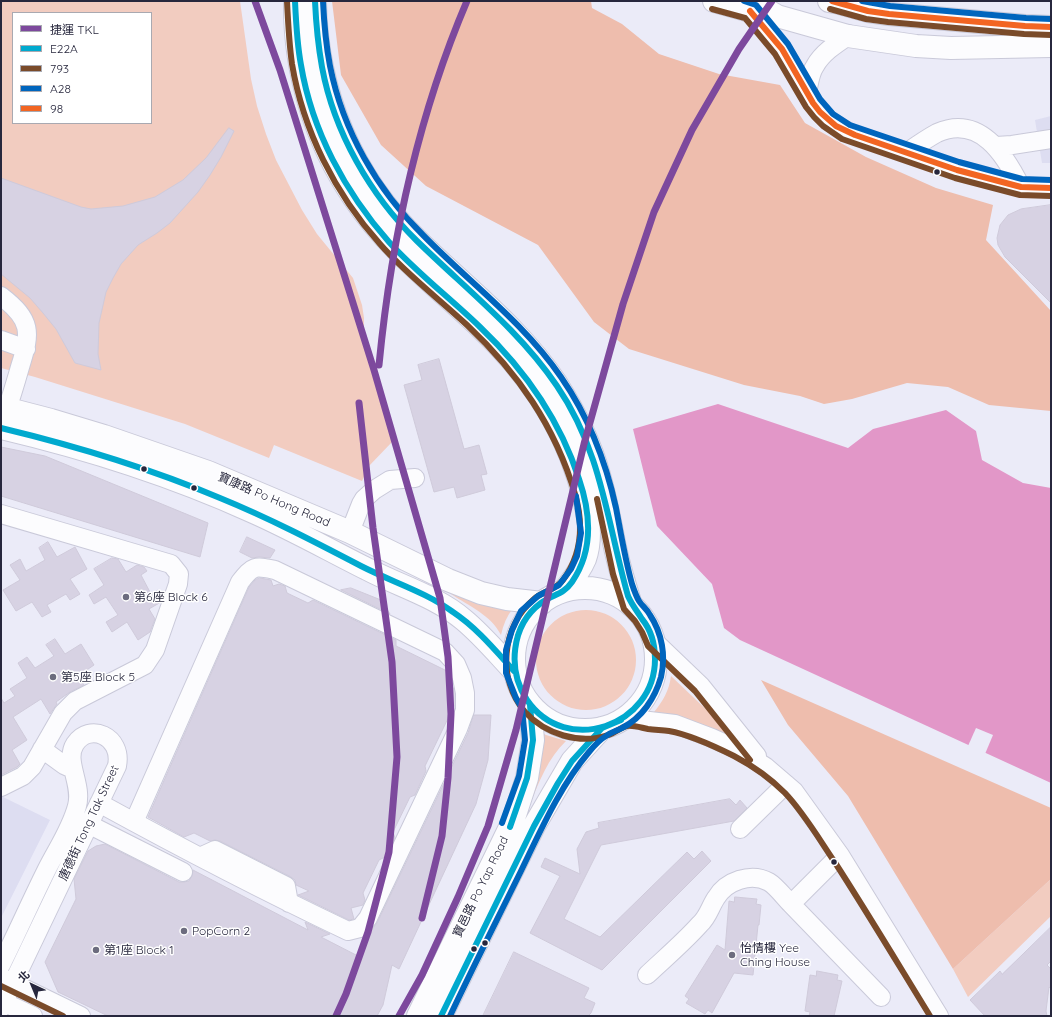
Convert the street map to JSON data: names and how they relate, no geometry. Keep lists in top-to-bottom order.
{
  "streets": {
    "main road": ["寶康路 Po Hong Road", "寶邑路 Po Yap Road"],
    "street": ["唐德街 Tong Tak Street"]
  },
  "crossings": [
    ["寶康路 Po Hong Road", "寶邑路 Po Yap Road"]
  ],
  "places": [
    "第6座 Block 6",
    "第5座 Block 5",
    "PopCorn 2",
    "第1座 Block 1",
    "怡情樓 Yee Ching House"
  ],
  "lines": [
    "metro line TKL",
    "transit line E22A",
    "transit line 793",
    "transit line A28",
    "transit line 98"
  ],
  "legend": [
    "捷運 TKL",
    "E22A",
    "793",
    "A28",
    "98"
  ],
  "north": "top left"
}
